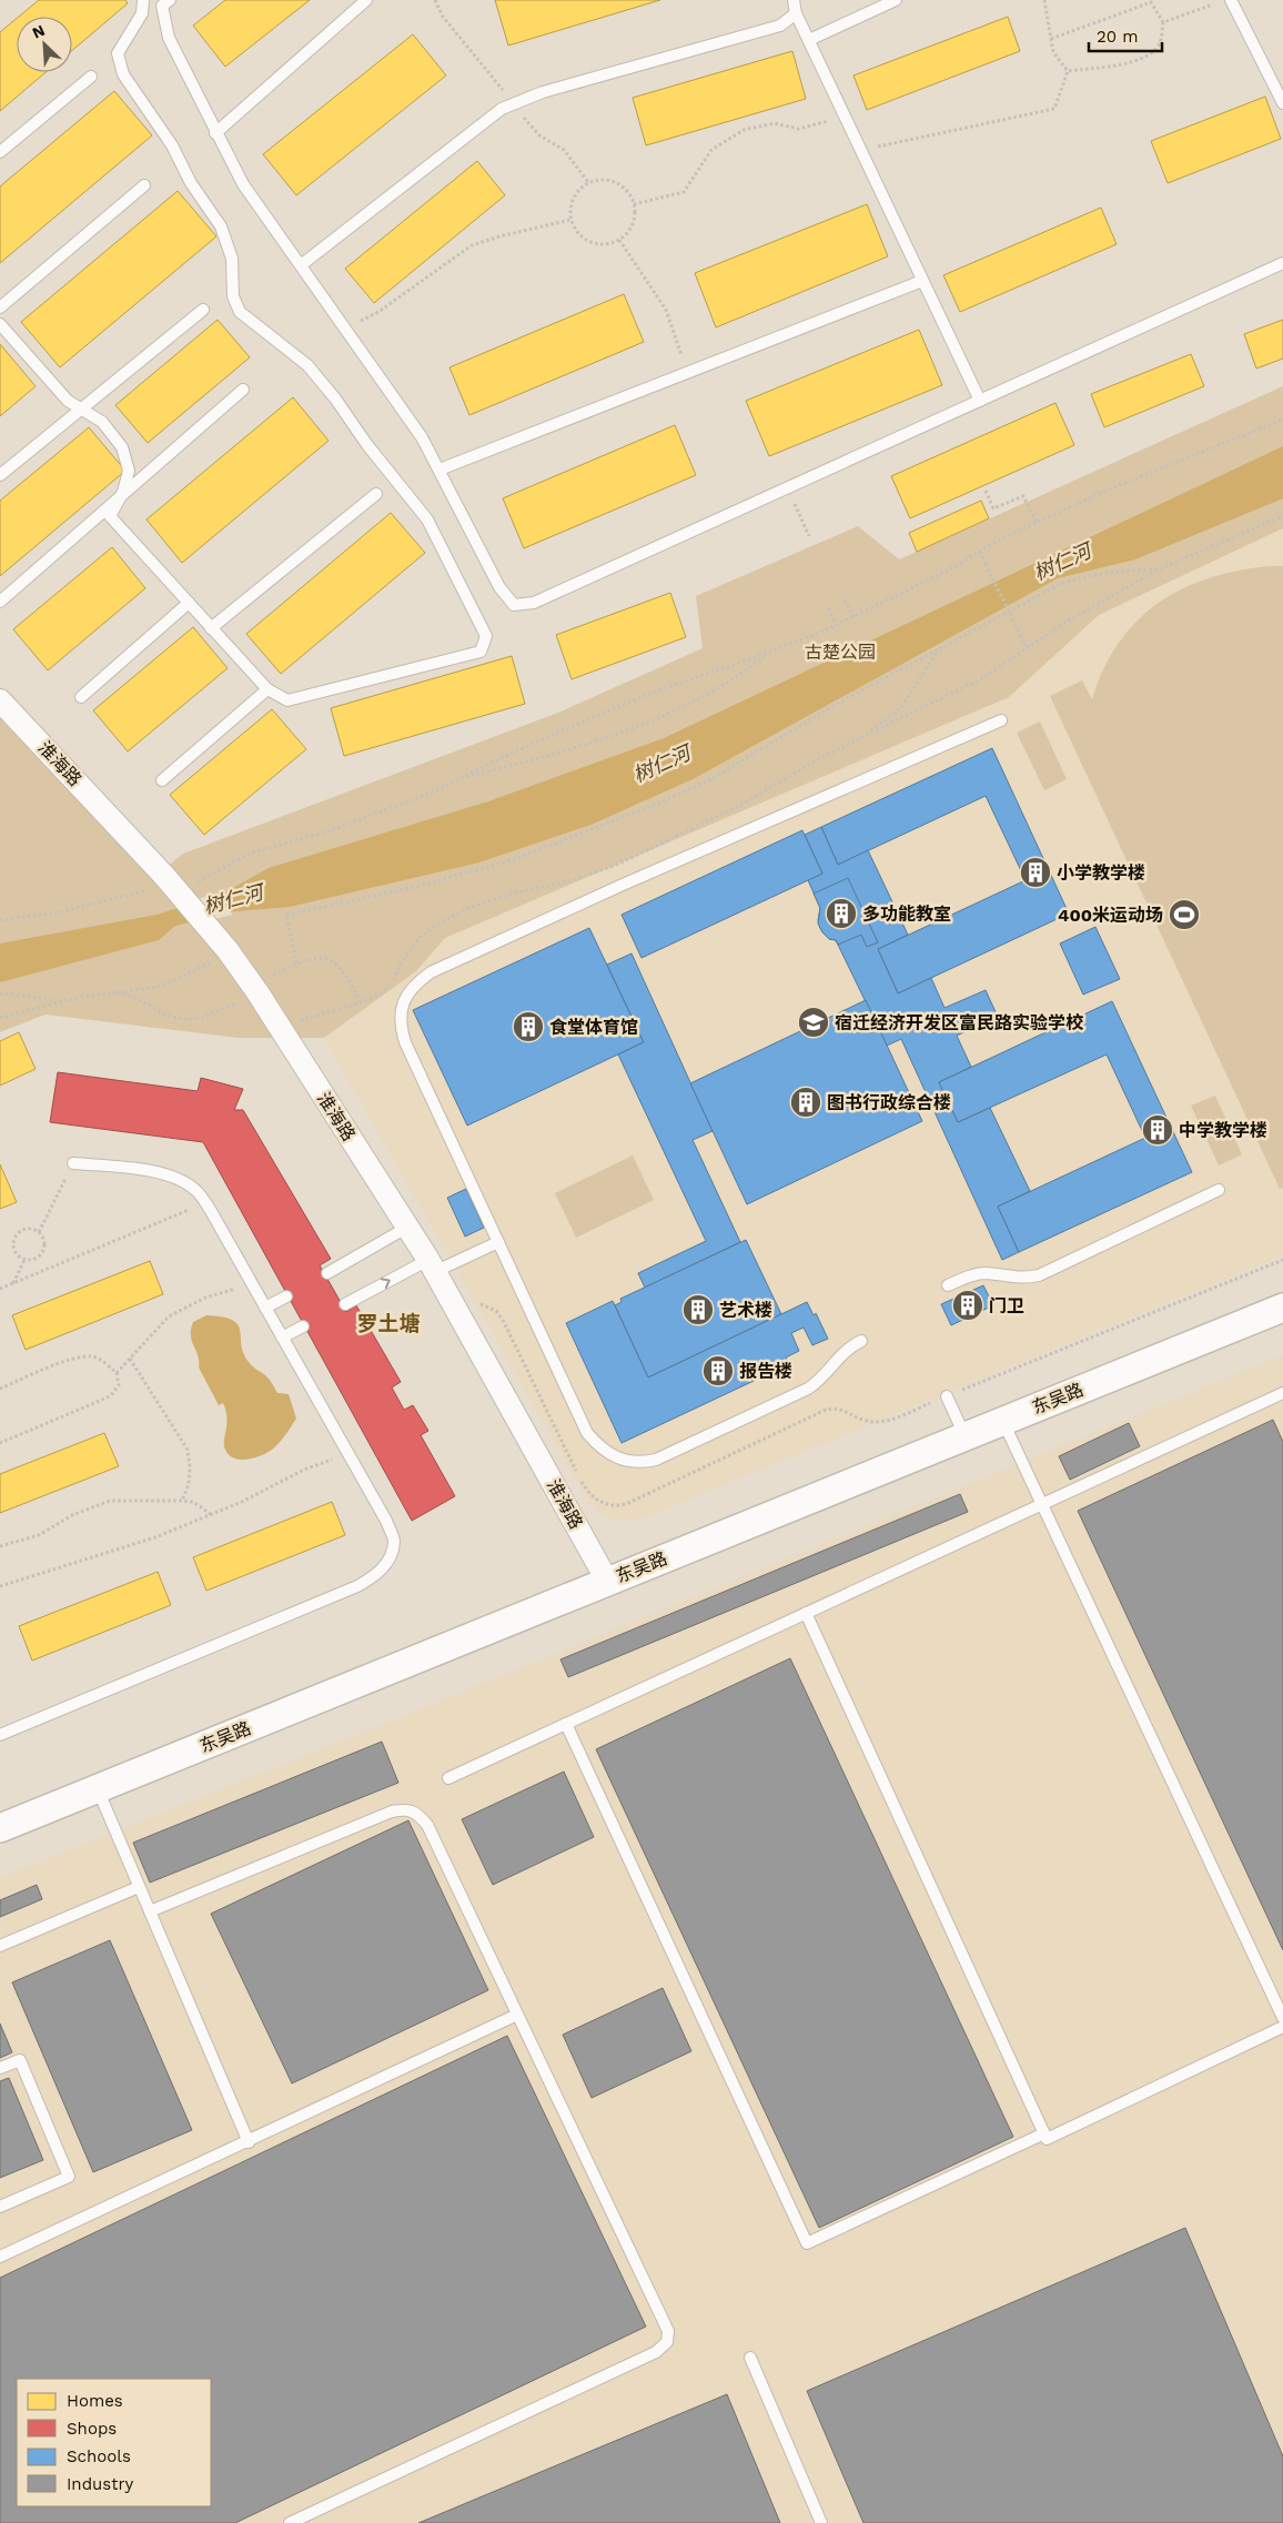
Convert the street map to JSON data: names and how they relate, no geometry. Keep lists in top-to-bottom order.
{
  "streets": {
    "street": ["淮海路", "东吴路"]
  },
  "crossings": [
    ["淮海路", "东吴路"]
  ],
  "districts": ["罗土塘"],
  "water": ["树仁河"],
  "parks": ["古楚公园"],
  "places": {
    "building": [
      "小学教学楼",
      "多功能教室",
      "食堂体育馆",
      "图书行政综合楼",
      "中学教学楼",
      "门卫",
      "艺术楼",
      "报告楼"
    ],
    "sports": ["400米运动场"],
    "school or university": ["宿迁经济开发区富民路实验学校"]
  },
  "legend": [
    "Homes",
    "Shops",
    "Schools",
    "Industry"
  ],
  "scale_bar": "20 m",
  "north": "top left"
}
